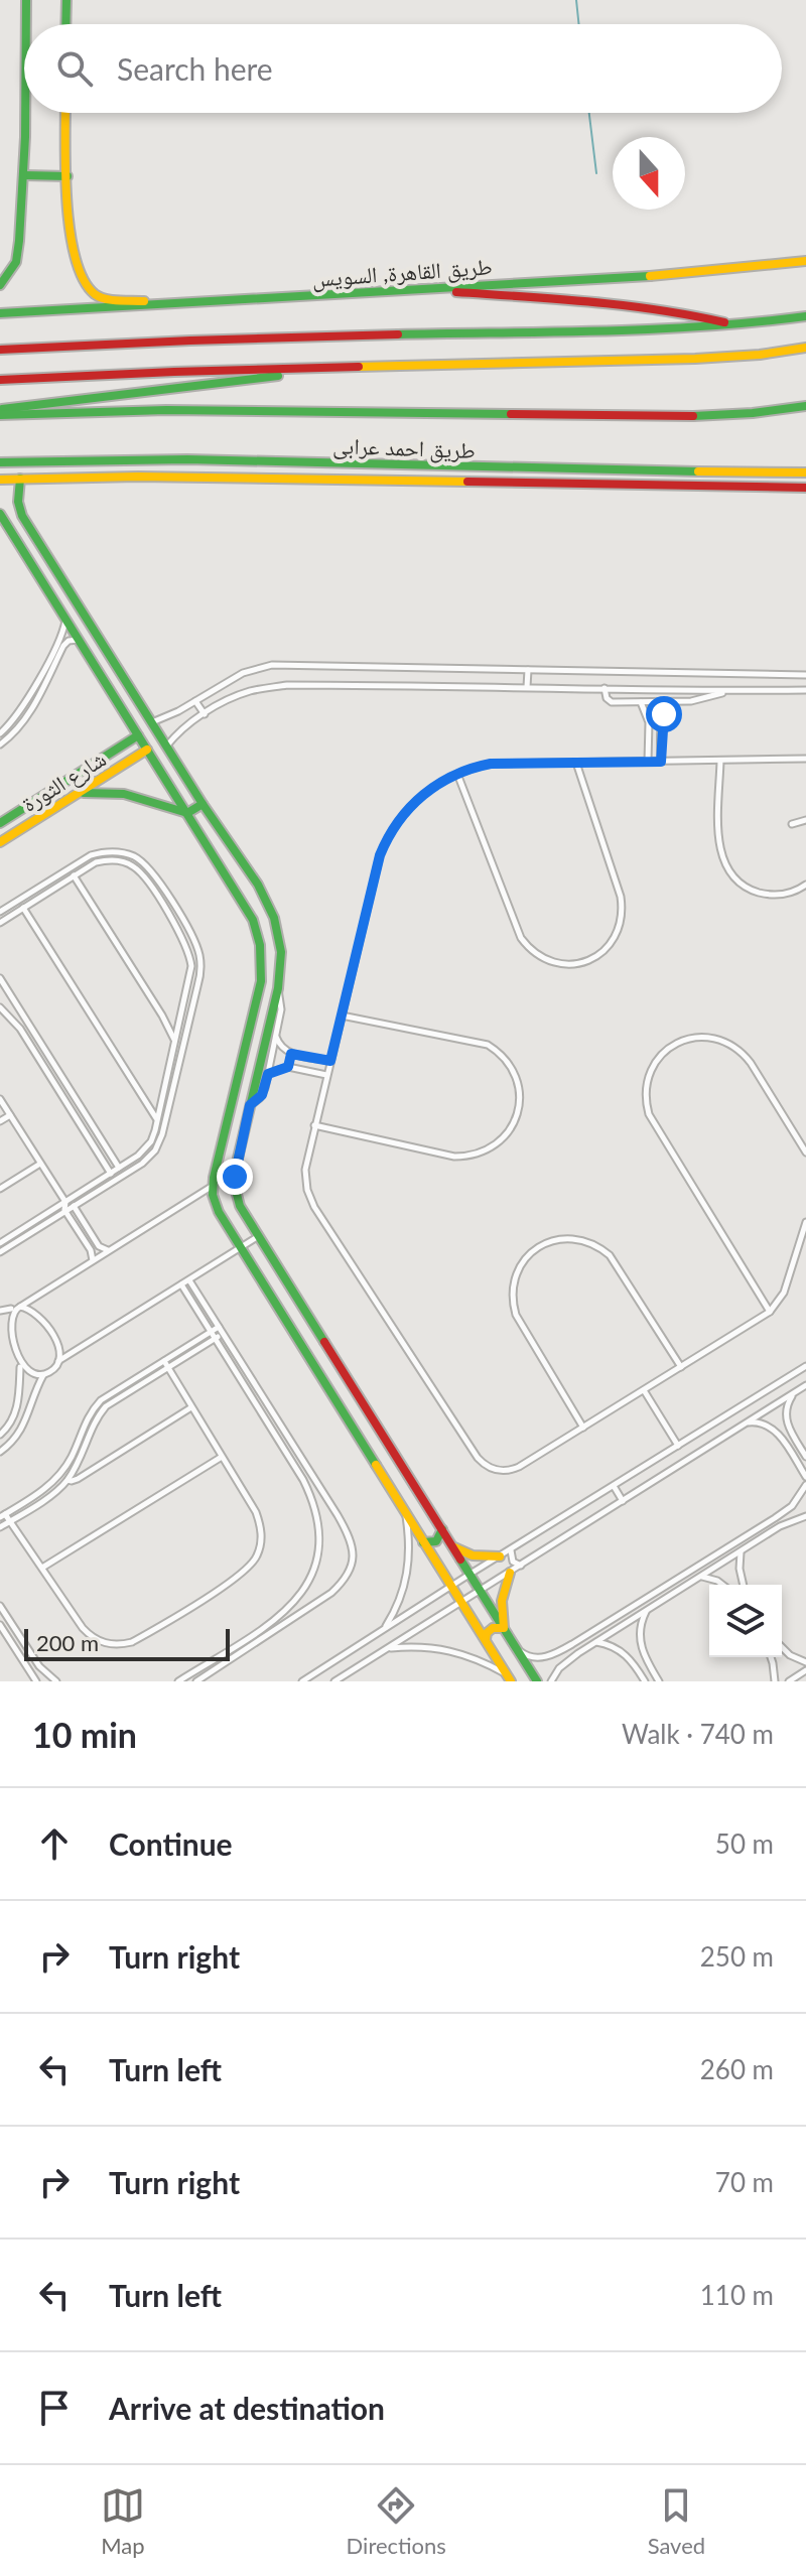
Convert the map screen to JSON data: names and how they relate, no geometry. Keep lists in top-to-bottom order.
{
  "streets": {
    "main road": ["طريق القاهرة, السويس", "طريق احمد عرابى", "شارع الثورة"]
  },
  "scale_bar": "200 m",
  "north": "bottom",
  "page": {
    "search": "Search here",
    "scale": "200 m",
    "heading": ["10 min", "Walk · 740 m"],
    "list": [
      ["Continue", "50 m"],
      ["Turn right", "250 m"],
      ["Turn left", "260 m"],
      ["Turn right", "70 m"],
      ["Turn left", "110 m"],
      "Arrive at destination"
    ],
    "nav": ["Map", "Directions", "Saved"]
  }
}
